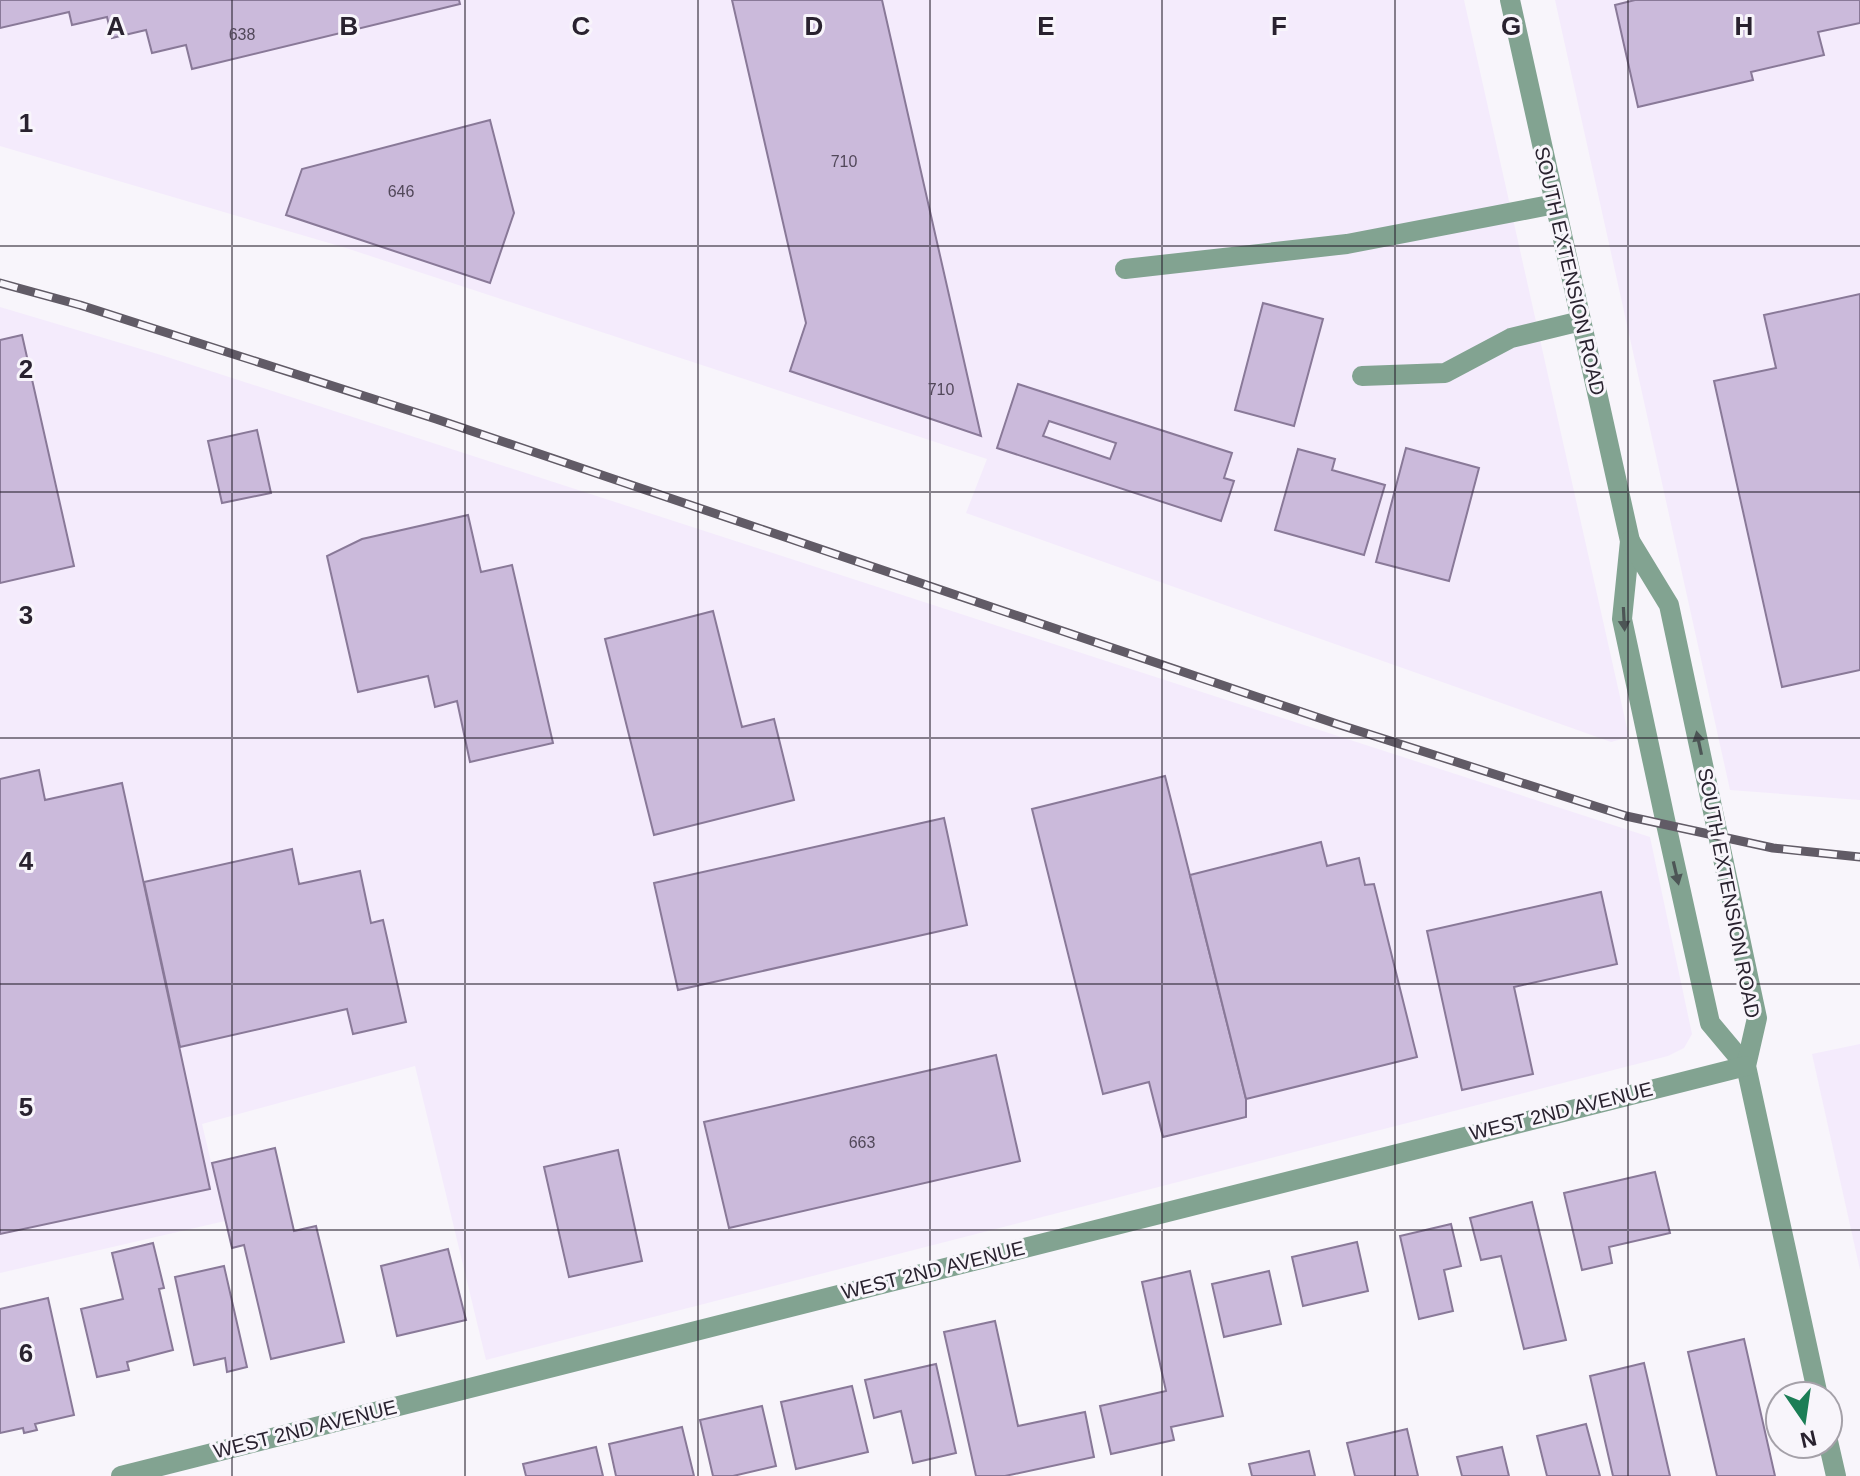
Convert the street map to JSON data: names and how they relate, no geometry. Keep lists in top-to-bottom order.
{
  "streets": {
    "street": ["SOUTH EXTENSION ROAD", "WEST 2ND AVENUE"]
  },
  "crossings": [
    ["SOUTH EXTENSION ROAD", "WEST 2ND AVENUE"]
  ],
  "house_numbers": [
    "638",
    "710",
    "646",
    "710",
    "663"
  ],
  "north": "bottom",
  "grid": {
    "columns": [
      "A",
      "B",
      "C",
      "D",
      "E",
      "F",
      "G",
      "H"
    ],
    "rows": [
      "1",
      "2",
      "3",
      "4",
      "5",
      "6"
    ]
  }
}
